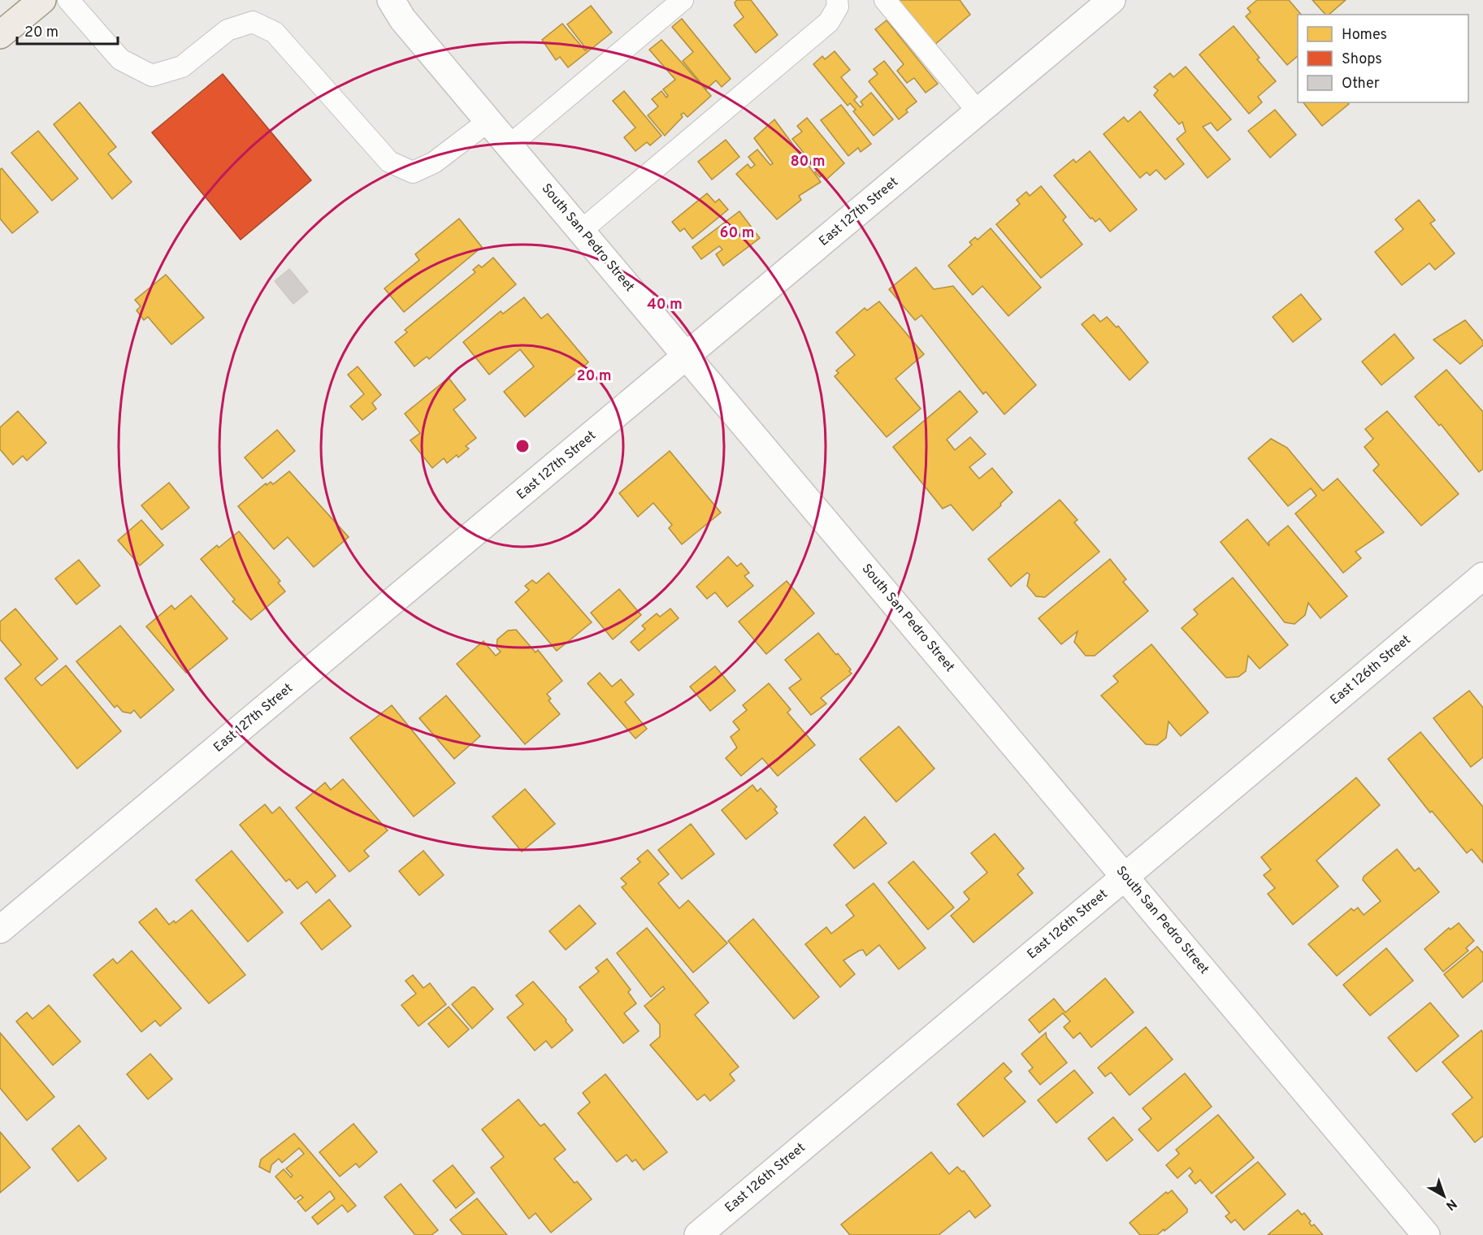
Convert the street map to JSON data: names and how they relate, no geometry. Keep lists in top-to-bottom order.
{
  "streets": {
    "street": ["East 127th Street", "South San Pedro Street", "East 126th Street"]
  },
  "crossings": [
    ["East 127th Street", "South San Pedro Street"],
    ["South San Pedro Street", "East 126th Street"]
  ],
  "legend": ["Homes", "Shops", "Other"],
  "scale_bar": "20 m",
  "north": "bottom right",
  "rings": [
    "80 m",
    "60 m",
    "40 m",
    "20 m"
  ]
}
